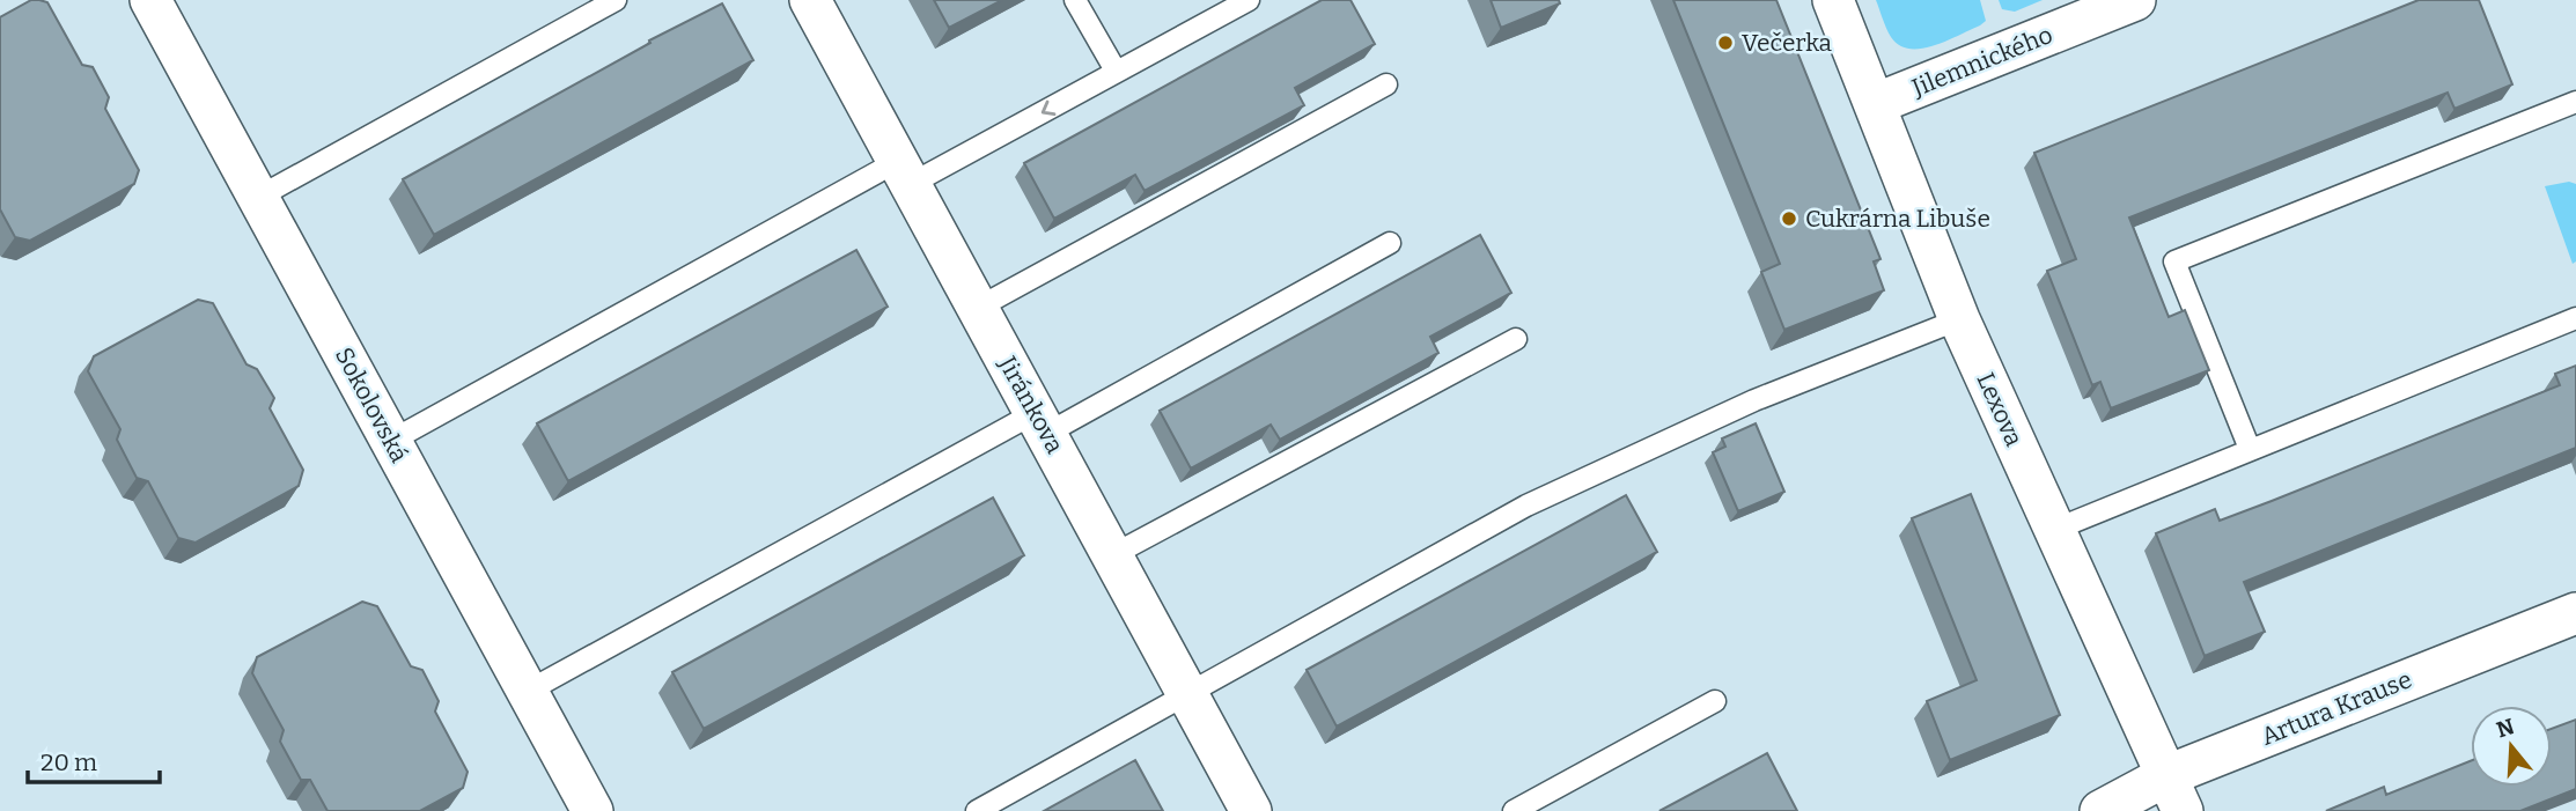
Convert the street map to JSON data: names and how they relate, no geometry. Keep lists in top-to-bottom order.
{
  "streets": {
    "street": [
      "Jilemnického",
      "Sokolovská",
      "Jiránkova",
      "Lexova",
      "Artura Krause"
    ]
  },
  "crossings": [
    ["Jilemnického", "Lexova"],
    ["Lexova", "Artura Krause"]
  ],
  "places": ["Večerka", "Cukrárna Libuše"],
  "scale_bar": "20 m",
  "north": "top"
}
